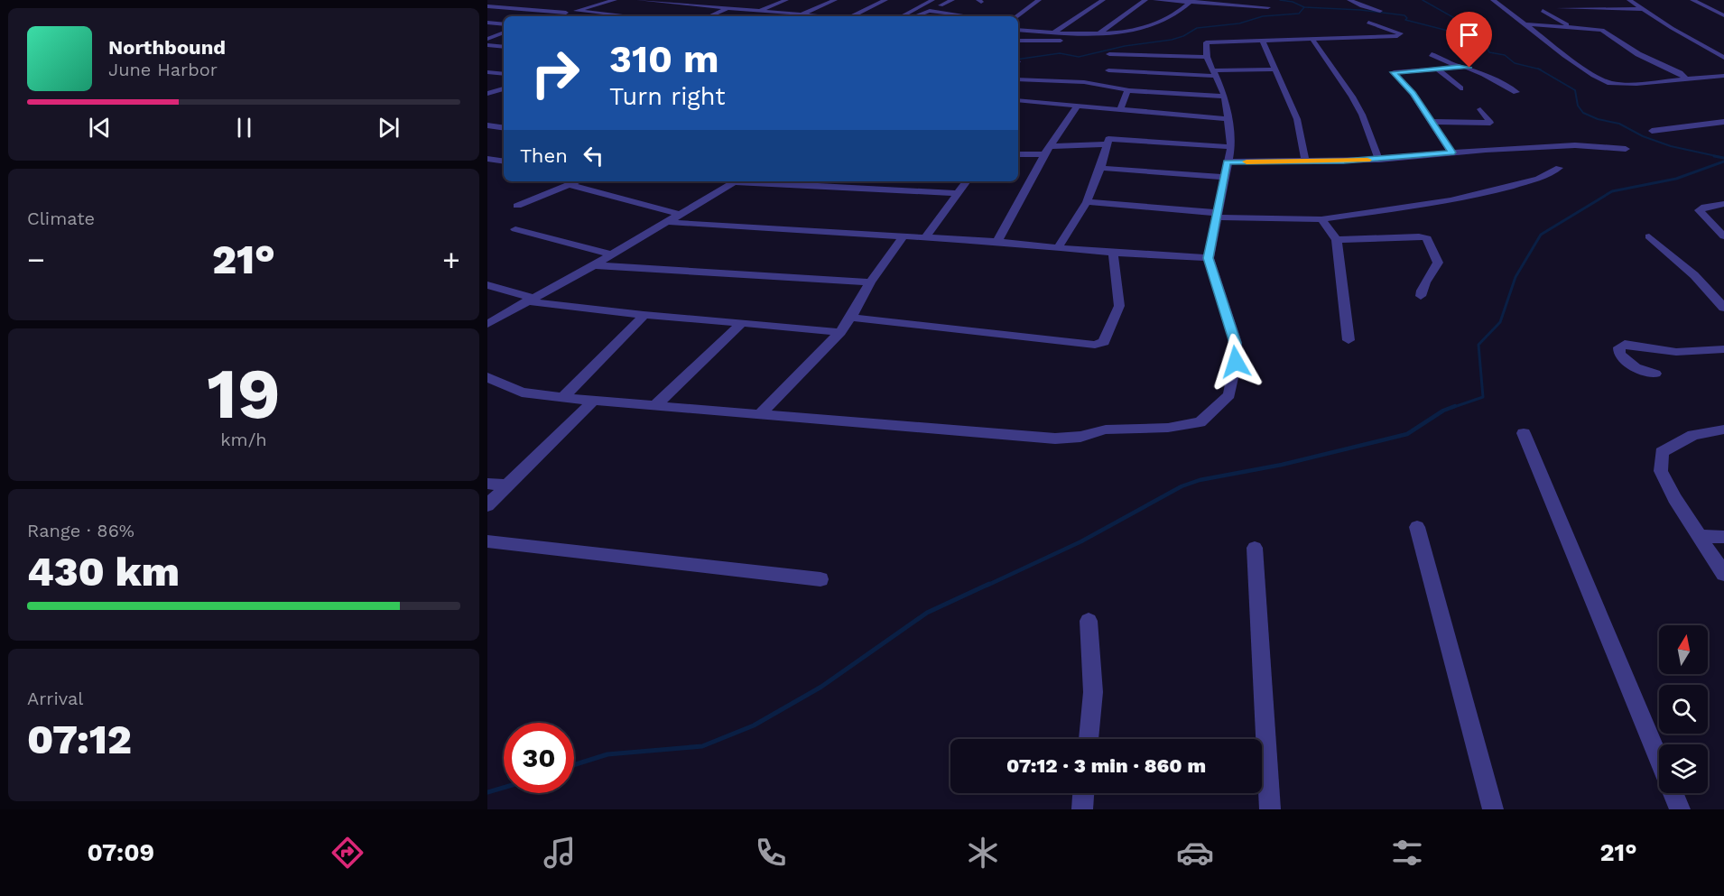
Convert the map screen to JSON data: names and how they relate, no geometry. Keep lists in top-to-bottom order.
{
  "north": "top",
  "page": {
    "turn": ["310 m", "Turn right"],
    "song": ["Northbound", "June Harbor"],
    "then": "Then",
    "tile": [
      "Climate",
      ["19", "km/h"],
      ["Range · 86%", "430 km"],
      ["Arrival", "07:12"]
    ],
    "heat": ["−", "21°", "+"],
    "limit": "30",
    "trip": "07:12 · 3 min · 860 m",
    "tabs": ["07:09", "21°"]
  }
}
